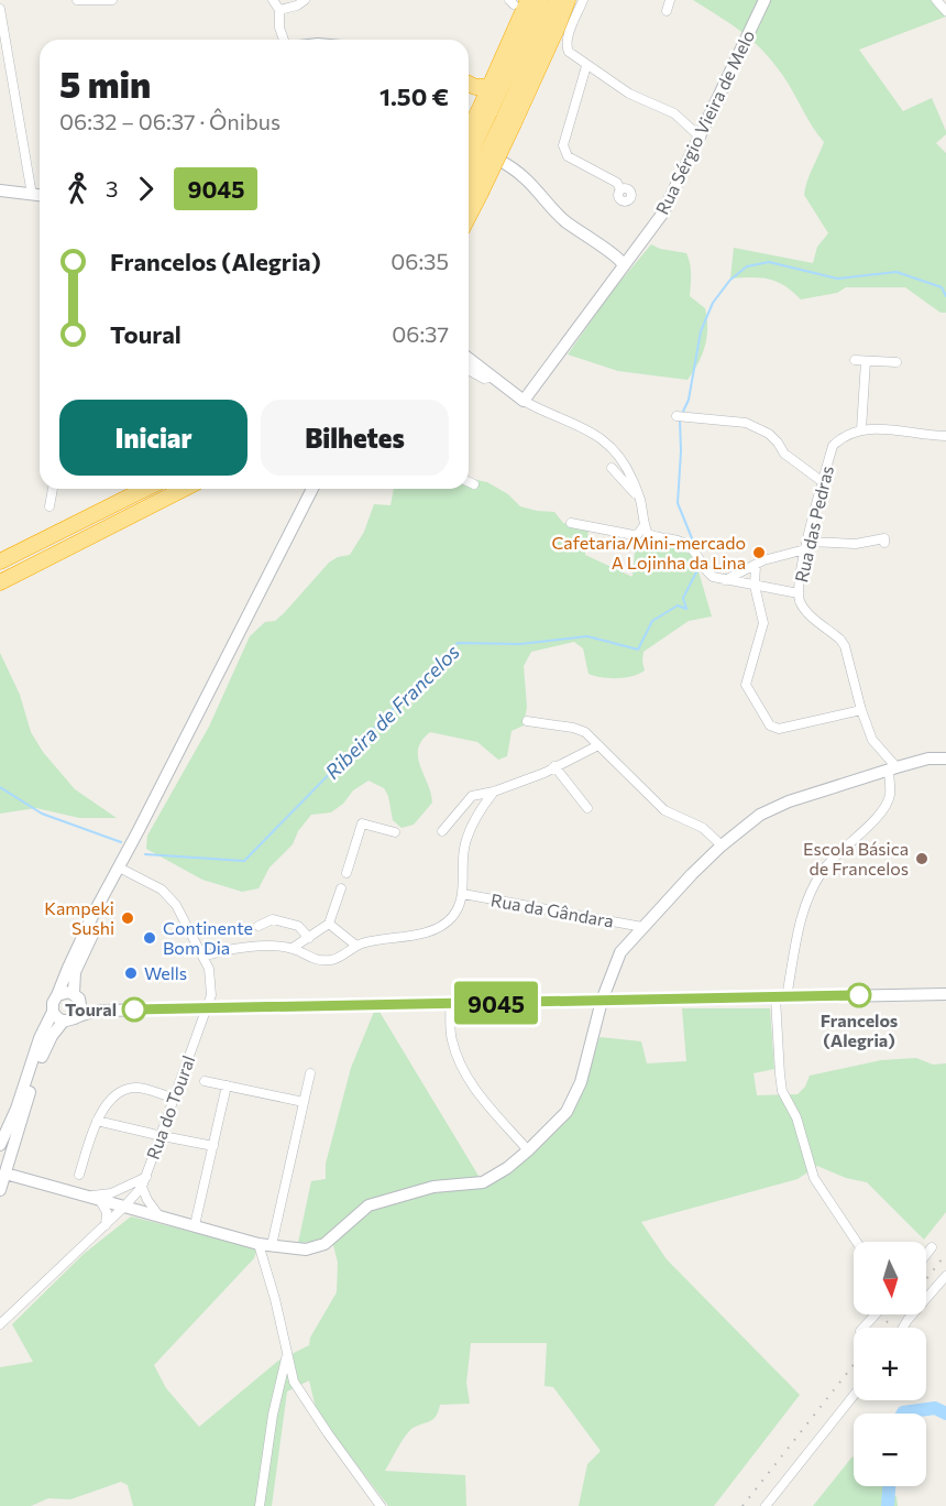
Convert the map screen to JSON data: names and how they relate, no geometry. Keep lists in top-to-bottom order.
{
  "streets": {
    "main road": ["Rua Sérgio Vieira de Melo"],
    "street": ["Rua das Pedras", "Rua da Gândara", "Rua do Toural"]
  },
  "water": ["Ribeira de Francelos"],
  "places": [
    "Cafetaria/Mini-mercado A Lojinha da Lina",
    "Escola Básica de Francelos",
    "Kampeki Sushi",
    "Continente Bom Dia",
    "Wells",
    "Francelos (Alegria)",
    "Toural"
  ],
  "lines": ["bus line 9045"],
  "north": "bottom",
  "page": {
    "on_map": "9045",
    "heading": ["5 min", "06:32 – 06:37 · Ônibus", "1.50 €"],
    "legs": ["3", "9045"],
    "list": [
      {
        "name": "Francelos (Alegria)",
        "value": "06:35"
      },
      {
        "name": "Toural",
        "value": "06:37"
      }
    ],
    "buttons": ["Iniciar", "Bilhetes"],
    "map_buttons": ["+", "−"]
  }
}
